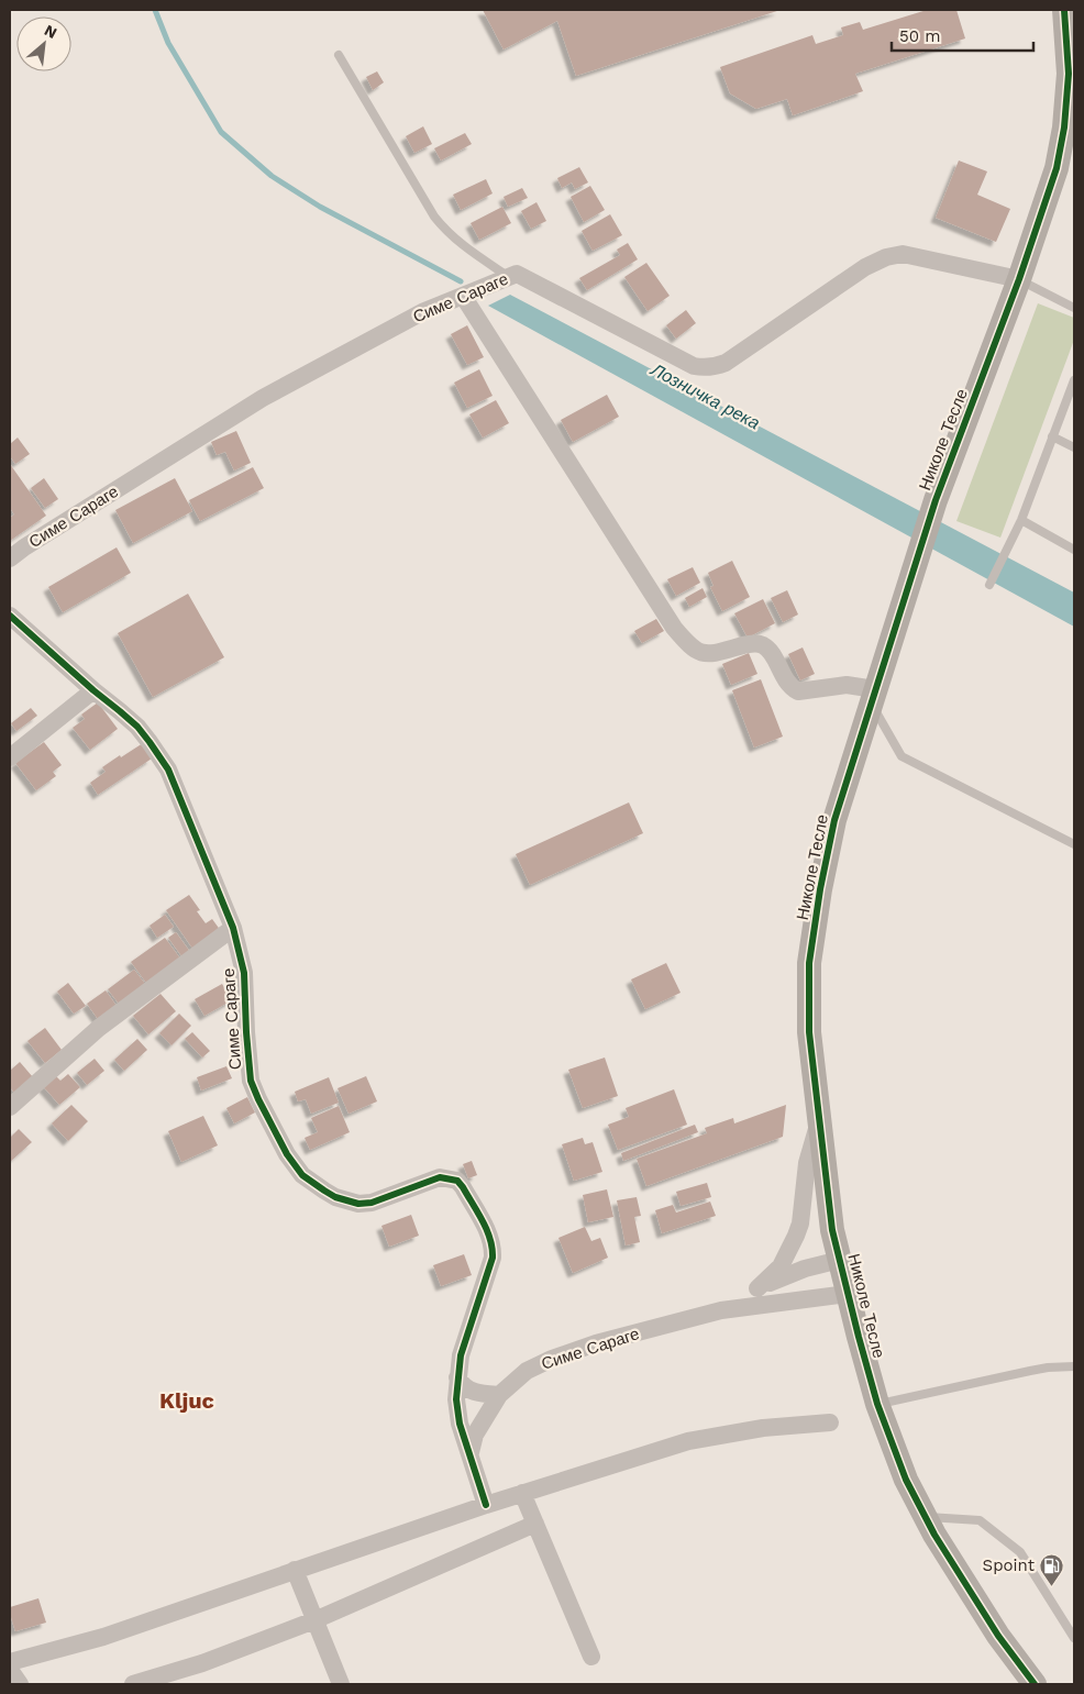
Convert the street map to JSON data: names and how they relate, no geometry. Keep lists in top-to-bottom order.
{
  "streets": {
    "street": ["Симе Сараге", "Николе Тесле"]
  },
  "crossings": [
    ["Симе Сараге", "Николе Тесле"]
  ],
  "districts": ["Kljuc"],
  "water": ["Лозничка река"],
  "places": {
    "fuel station": ["Spoint"]
  },
  "scale_bar": "50 m",
  "north": "top right"
}
